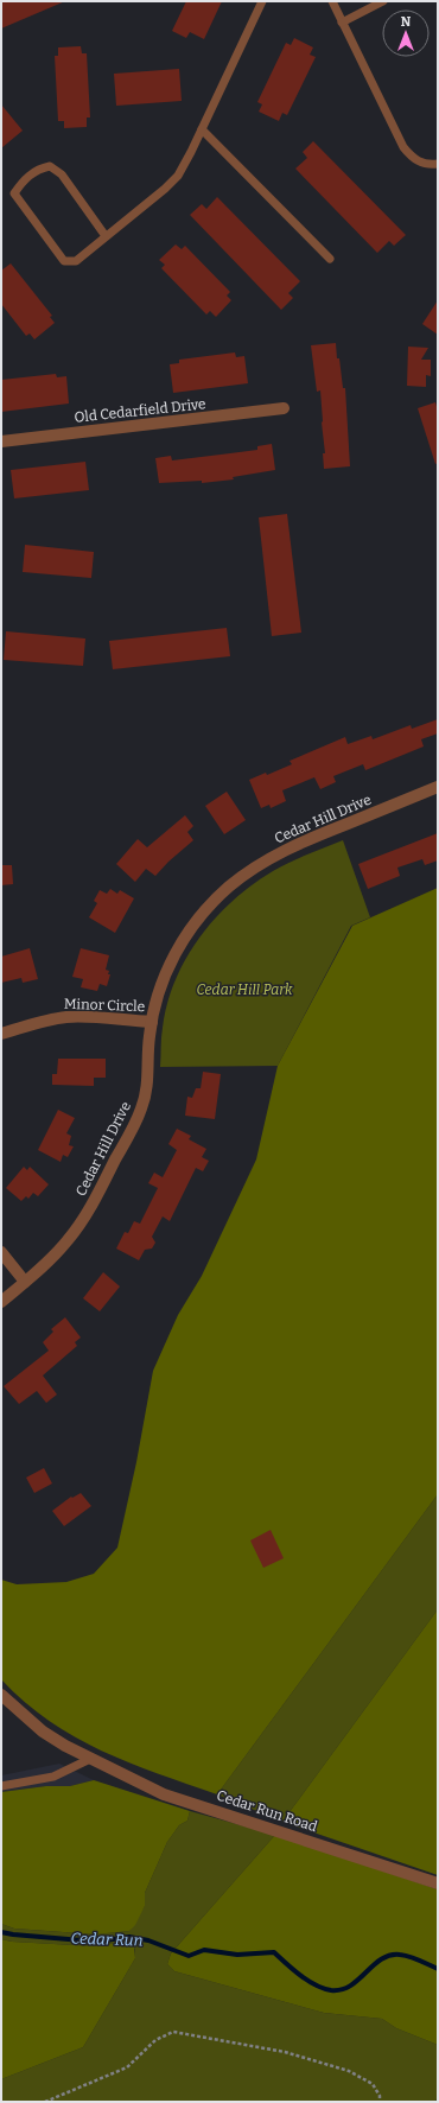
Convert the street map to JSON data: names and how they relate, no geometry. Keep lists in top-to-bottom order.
{
  "streets": {
    "street": [
      "Old Cedarfield Drive",
      "Cedar Hill Drive",
      "Minor Circle",
      "Cedar Run Road"
    ]
  },
  "crossings": [
    ["Cedar Hill Drive", "Minor Circle"]
  ],
  "water": ["Cedar Run"],
  "parks": ["Cedar Hill Park"],
  "north": "top"
}
